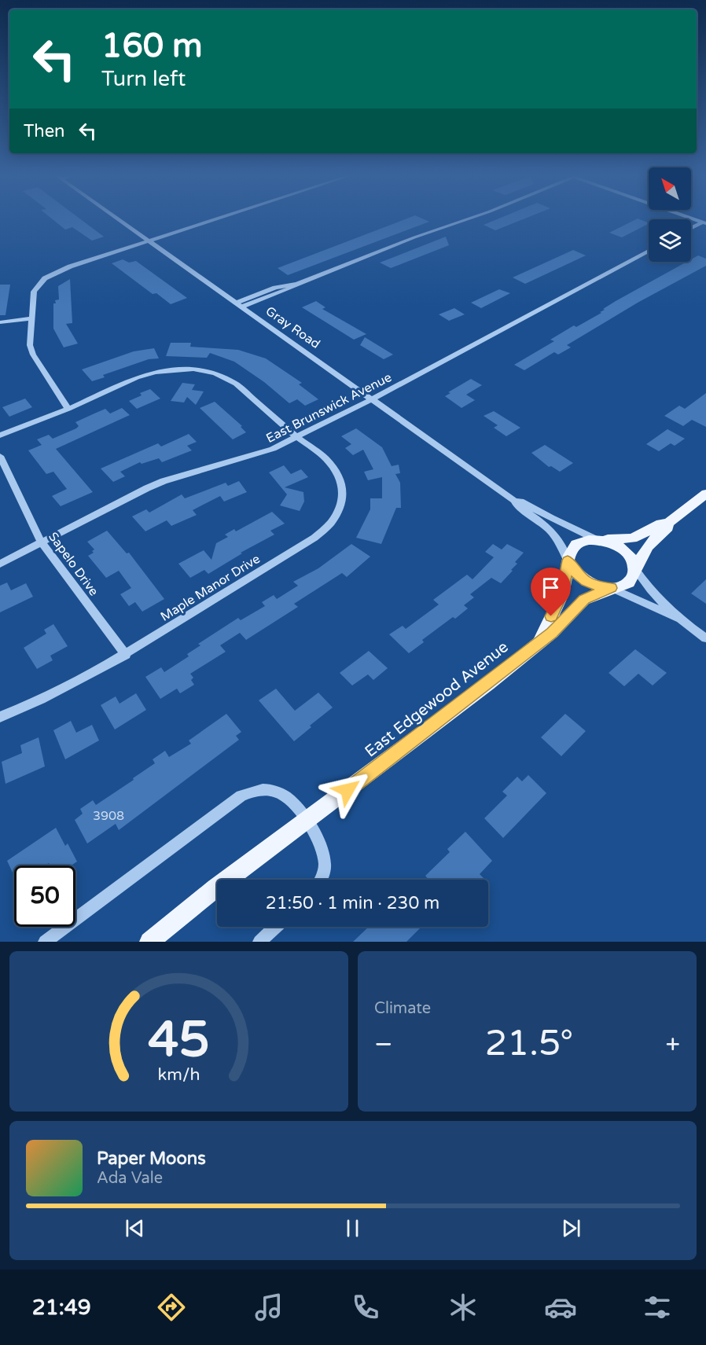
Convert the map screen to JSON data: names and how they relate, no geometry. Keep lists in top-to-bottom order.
{
  "streets": {
    "main road": ["East Edgewood Avenue"],
    "street": [
      "Gray Road",
      "East Brunswick Avenue",
      "Sapelo Drive",
      "Maple Manor Drive"
    ]
  },
  "crossings": [
    ["Gray Road", "East Brunswick Avenue"],
    ["Gray Road", "East Edgewood Avenue"],
    ["East Brunswick Avenue", "Sapelo Drive"],
    ["East Brunswick Avenue", "Maple Manor Drive"],
    ["Sapelo Drive", "Maple Manor Drive"]
  ],
  "house_numbers": ["3908"],
  "north": "top left",
  "page": {
    "turn": ["160 m", "Turn left"],
    "then": "Then",
    "limit": "50",
    "trip": "21:50 · 1 min · 230 m",
    "tile": "Climate",
    "heat": ["−", "21.5°", "+"],
    "song": ["Paper Moons", "Ada Vale"],
    "tabs": "21:49",
    "gauge": ["45", "km/h"]
  }
}
